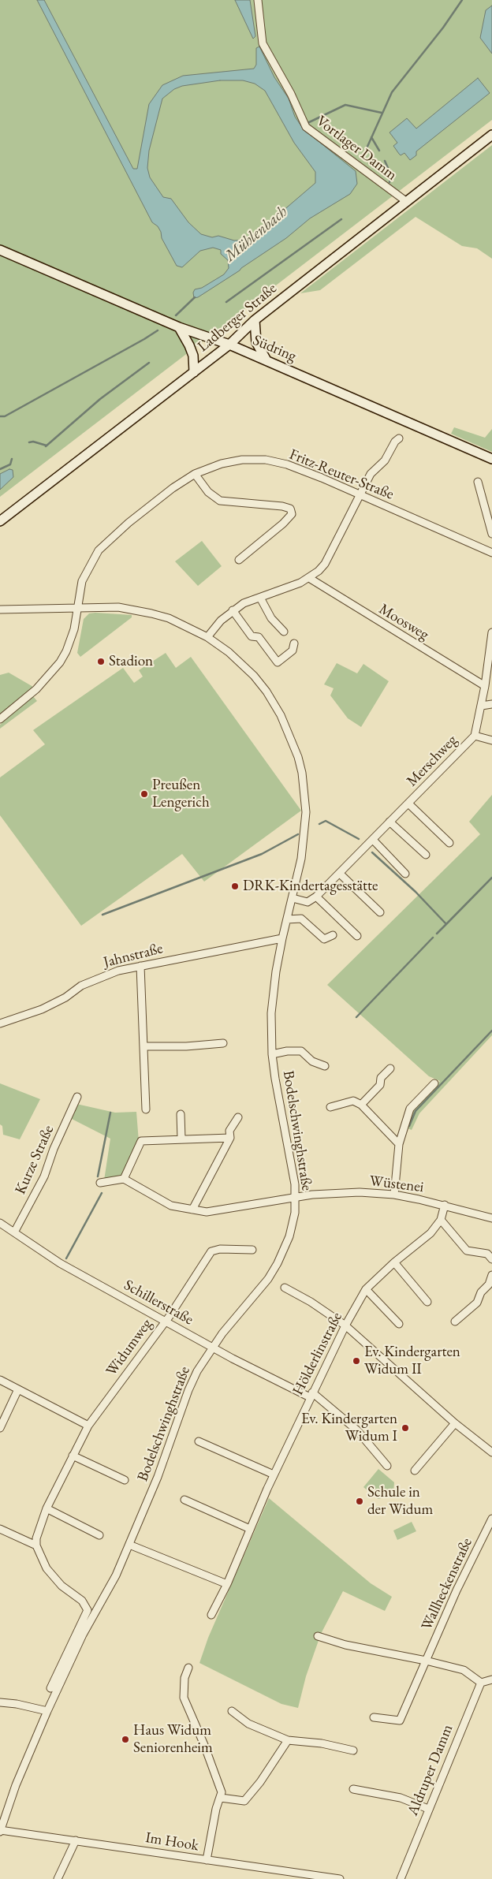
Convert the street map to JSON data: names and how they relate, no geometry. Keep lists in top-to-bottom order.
{
  "streets": {
    "main road": ["Ladberger Straße", "Südring"],
    "street": [
      "Vortlager Damm",
      "Fritz-Reuter-Straße",
      "Moosweg",
      "Merschweg",
      "Jahnstraße",
      "Bodelschwinghstraße",
      "Kurze Straße",
      "Wüstenei",
      "Schillerstraße",
      "Widumweg",
      "Hölderlinstraße",
      "Wallheckenstraße",
      "Aldruper Damm",
      "Im Hook"
    ]
  },
  "crossings": [
    ["Vortlager Damm", "Ladberger Straße"],
    ["Ladberger Straße", "Südring"],
    ["Fritz-Reuter-Straße", "Bodelschwinghstraße"],
    ["Moosweg", "Merschweg"],
    ["Jahnstraße", "Bodelschwinghstraße"],
    ["Bodelschwinghstraße", "Wüstenei"],
    ["Bodelschwinghstraße", "Schillerstraße"],
    ["Bodelschwinghstraße", "Im Hook"],
    ["Kurze Straße", "Schillerstraße"],
    ["Wüstenei", "Hölderlinstraße"],
    ["Schillerstraße", "Widumweg"],
    ["Schillerstraße", "Hölderlinstraße"]
  ],
  "water": ["Mühlenbach"],
  "places": [
    "Stadion",
    "Preußen Lengerich",
    "DRK-Kindertagesstätte",
    "Ev. Kindergarten Widum II",
    "Ev. Kindergarten Widum I",
    "Schule in der Widum",
    "Haus Widum Seniorenheim"
  ]
}
